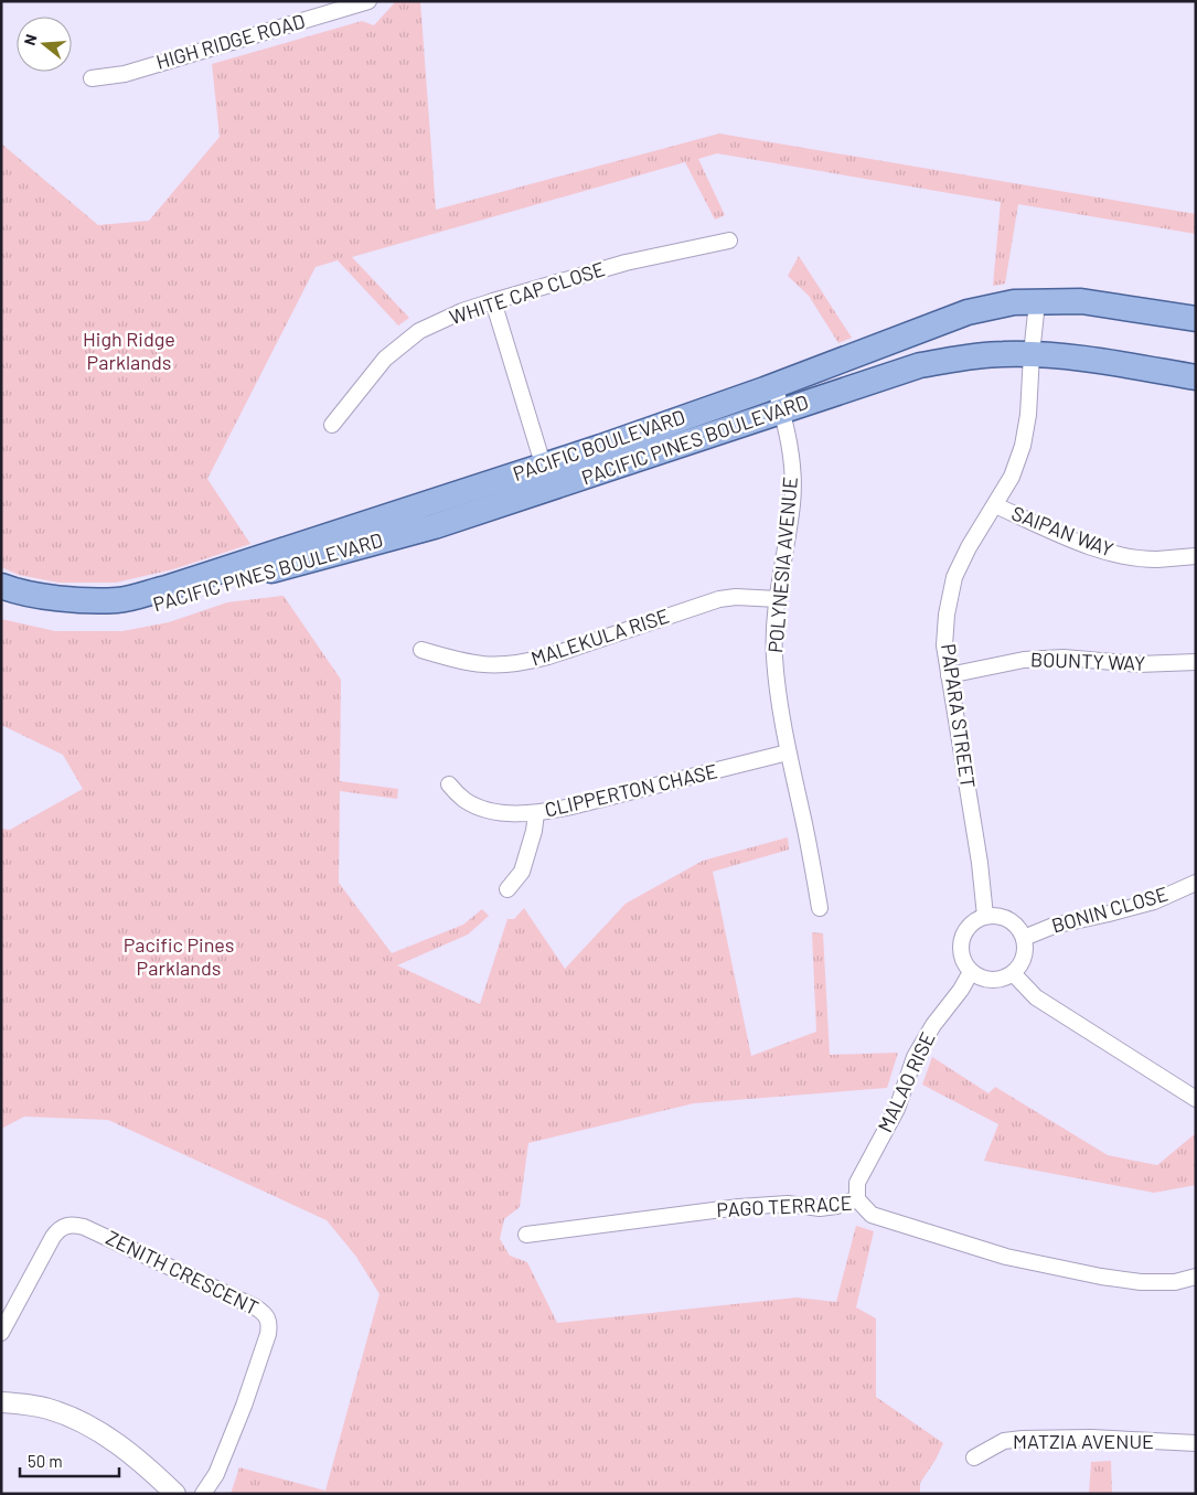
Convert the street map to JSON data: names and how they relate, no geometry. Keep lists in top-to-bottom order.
{
  "streets": {
    "main road": ["PACIFIC PINES BOULEVARD", "PACIFIC BOULEVARD"],
    "street": [
      "HIGH RIDGE ROAD",
      "WHITE CAP CLOSE",
      "SAIPAN WAY",
      "POLYNESIA AVENUE",
      "MALEKULA RISE",
      "BOUNTY WAY",
      "PAPARA STREET",
      "CLIPPERTON CHASE",
      "BONIN CLOSE",
      "MALAO RISE",
      "PAGO TERRACE",
      "ZENITH CRESCENT",
      "MATZIA AVENUE"
    ]
  },
  "crossings": [
    ["PACIFIC PINES BOULEVARD", "PACIFIC BOULEVARD"],
    ["PACIFIC PINES BOULEVARD", "POLYNESIA AVENUE"],
    ["PACIFIC PINES BOULEVARD", "PAPARA STREET"],
    ["PACIFIC BOULEVARD", "POLYNESIA AVENUE"],
    ["PACIFIC BOULEVARD", "PAPARA STREET"],
    ["SAIPAN WAY", "PAPARA STREET"],
    ["POLYNESIA AVENUE", "MALEKULA RISE"],
    ["POLYNESIA AVENUE", "CLIPPERTON CHASE"],
    ["BOUNTY WAY", "PAPARA STREET"],
    ["PAPARA STREET", "BONIN CLOSE"],
    ["PAPARA STREET", "MALAO RISE"],
    ["BONIN CLOSE", "MALAO RISE"],
    ["MALAO RISE", "PAGO TERRACE"]
  ],
  "parks": ["High Ridge Parklands", "Pacific Pines Parklands"],
  "scale_bar": "50 m",
  "north": "left"
}
